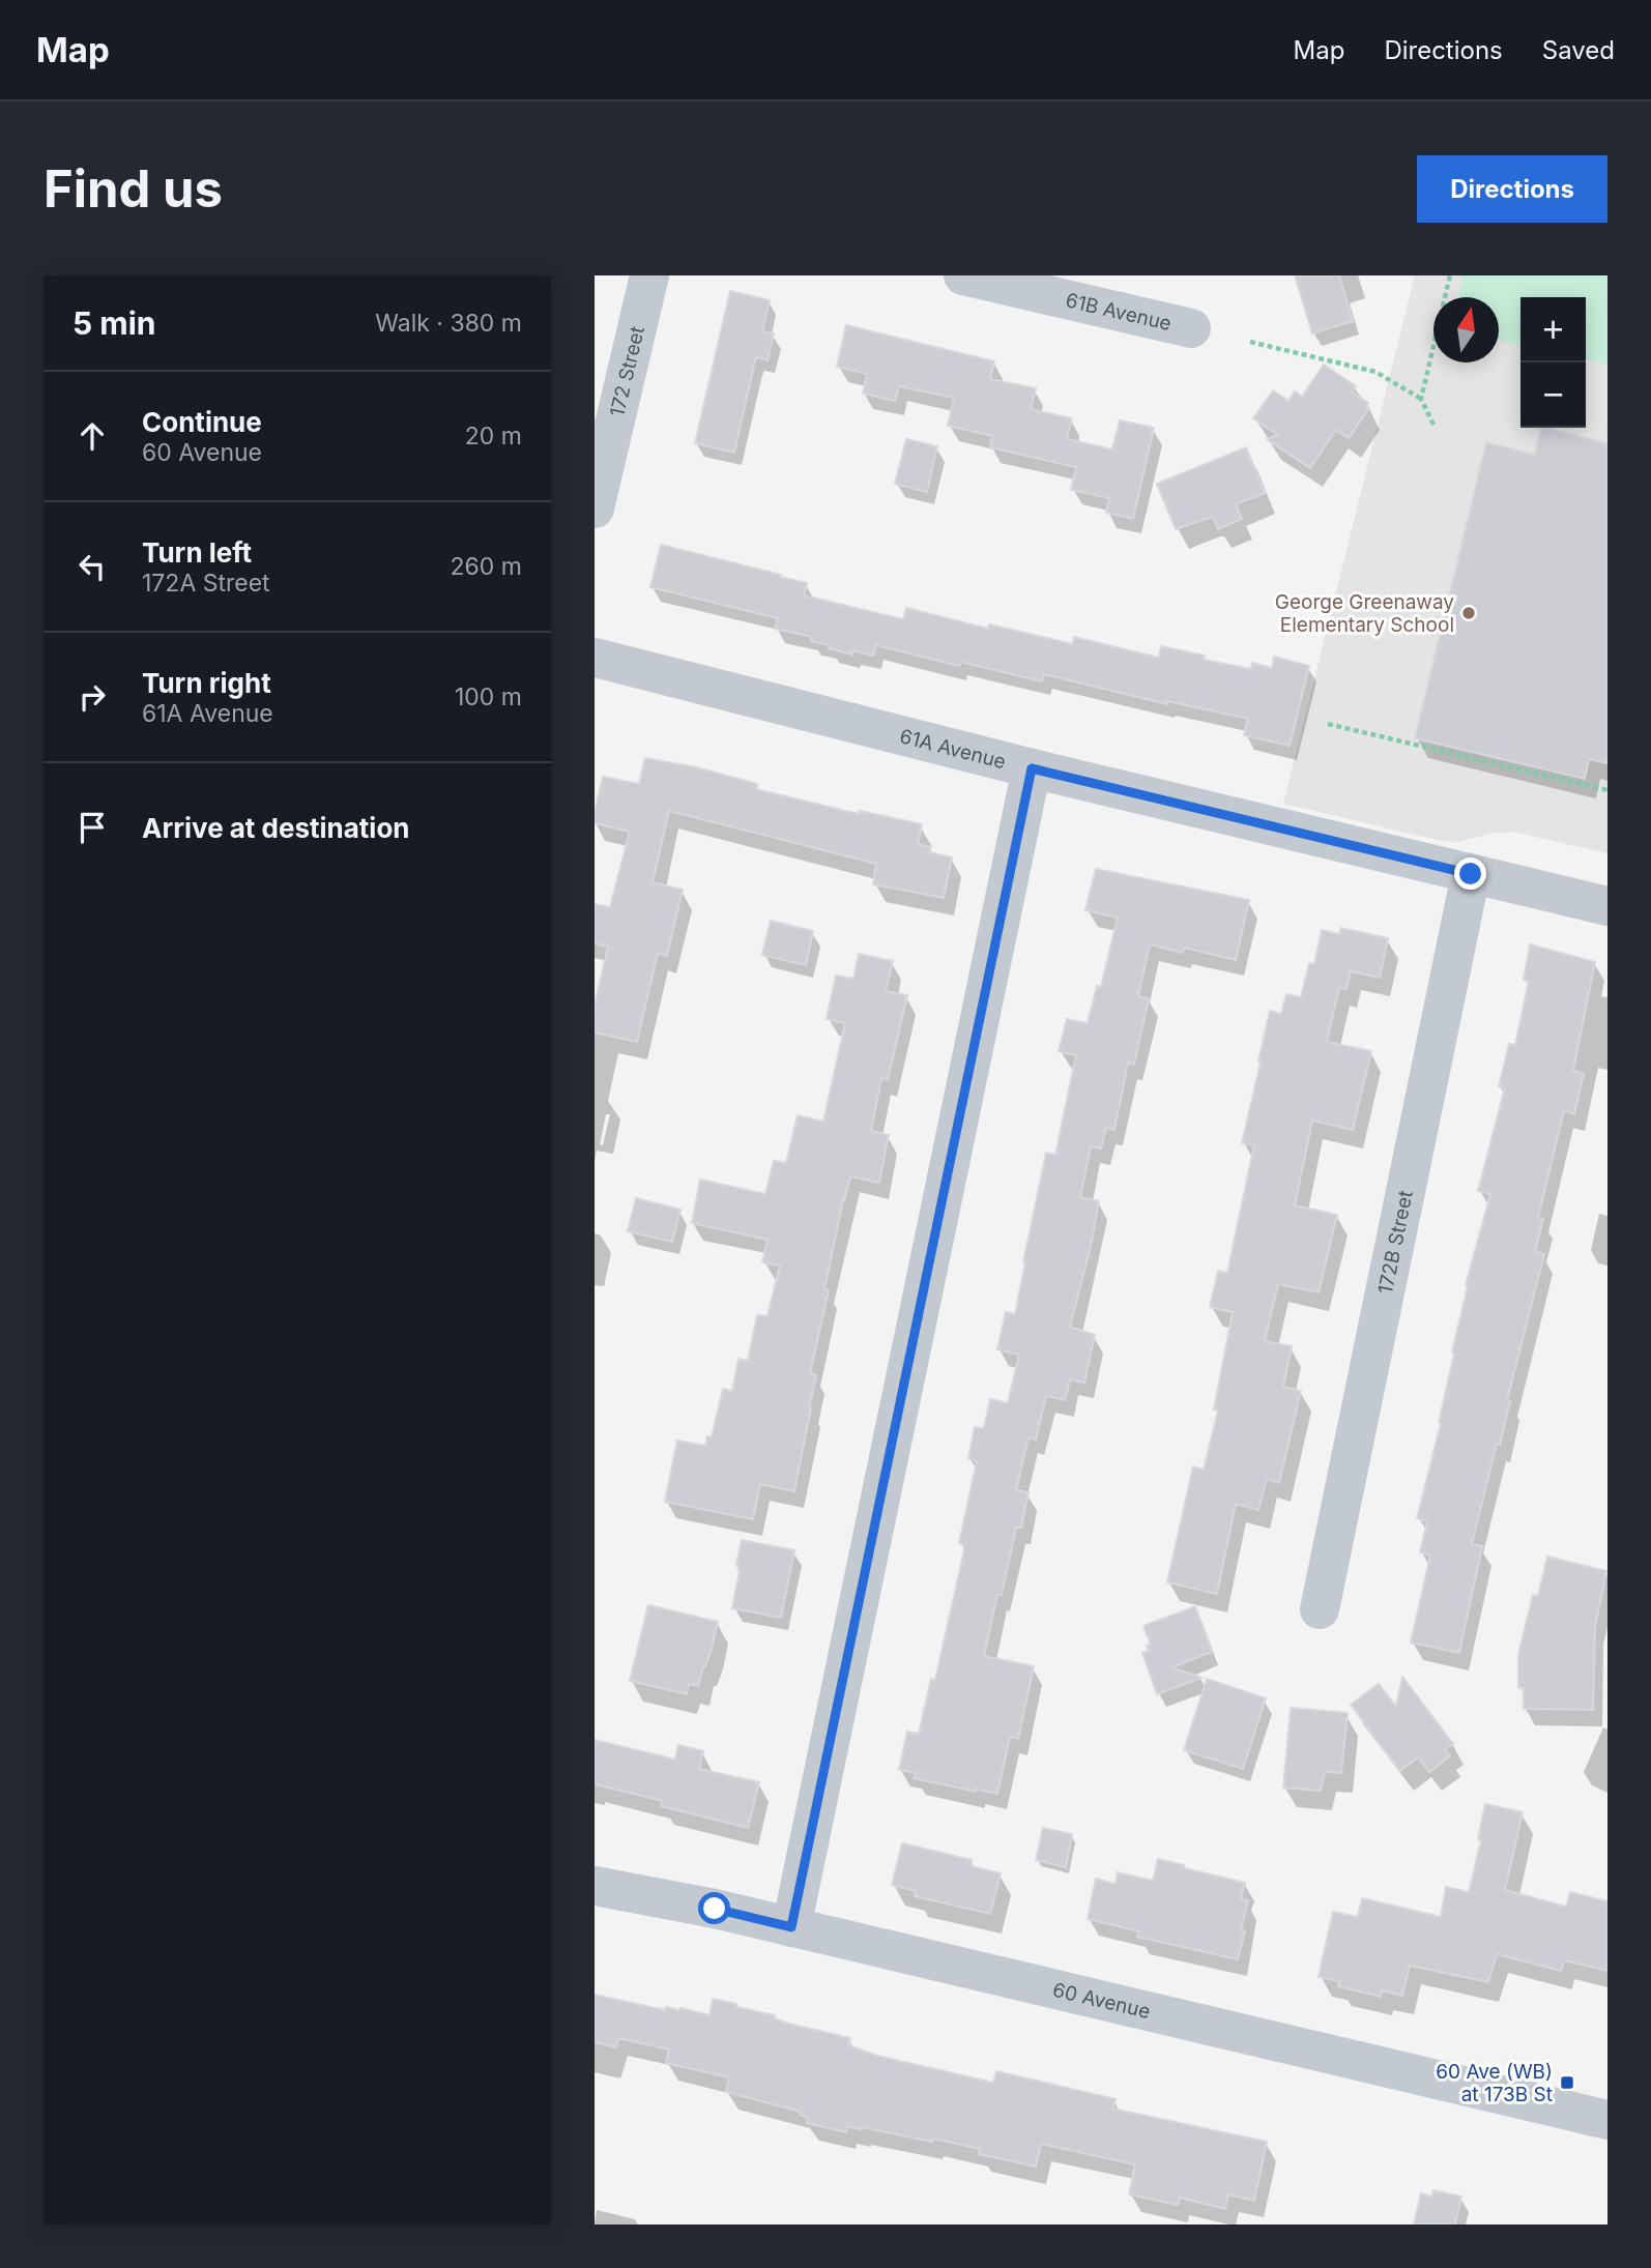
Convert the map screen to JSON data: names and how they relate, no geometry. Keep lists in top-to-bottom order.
{
  "streets": {
    "street": [
      "61B Avenue",
      "172 Street",
      "61A Avenue",
      "172B Street",
      "60 Avenue"
    ]
  },
  "crossings": [
    ["61A Avenue", "172B Street"]
  ],
  "places": {
    "other": ["George Greenaway Elementary School"],
    "transit": ["60 Ave (WB) at 173B St"]
  },
  "north": "top",
  "page": {
    "header": "Map",
    "nav": ["Map", "Directions", "Saved"],
    "buttons": "Directions",
    "title": "Find us",
    "heading": ["5 min", "Walk · 380 m"],
    "map_buttons": ["+", "−"],
    "list": [
      ["Continue", "60 Avenue", "20 m"],
      ["Turn left", "172A Street", "260 m"],
      ["Turn right", "61A Avenue", "100 m"],
      "Arrive at destination"
    ]
  }
}
